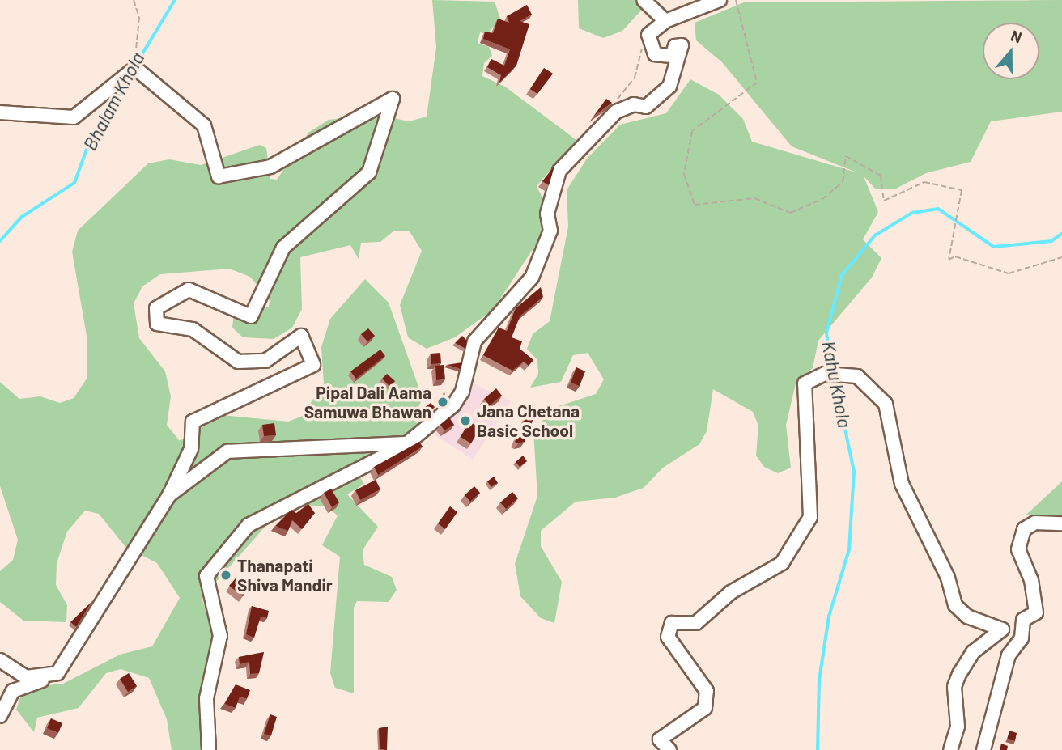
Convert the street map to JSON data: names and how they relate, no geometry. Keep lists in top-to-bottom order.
{
  "water": ["Bhalam Khola", "Kahu Khola"],
  "places": ["Pipal Dali Aama Samuwa Bhawan", "Jana Chetana Basic School", "Thanapati Shiva Mandir"],
  "north": "top"
}
